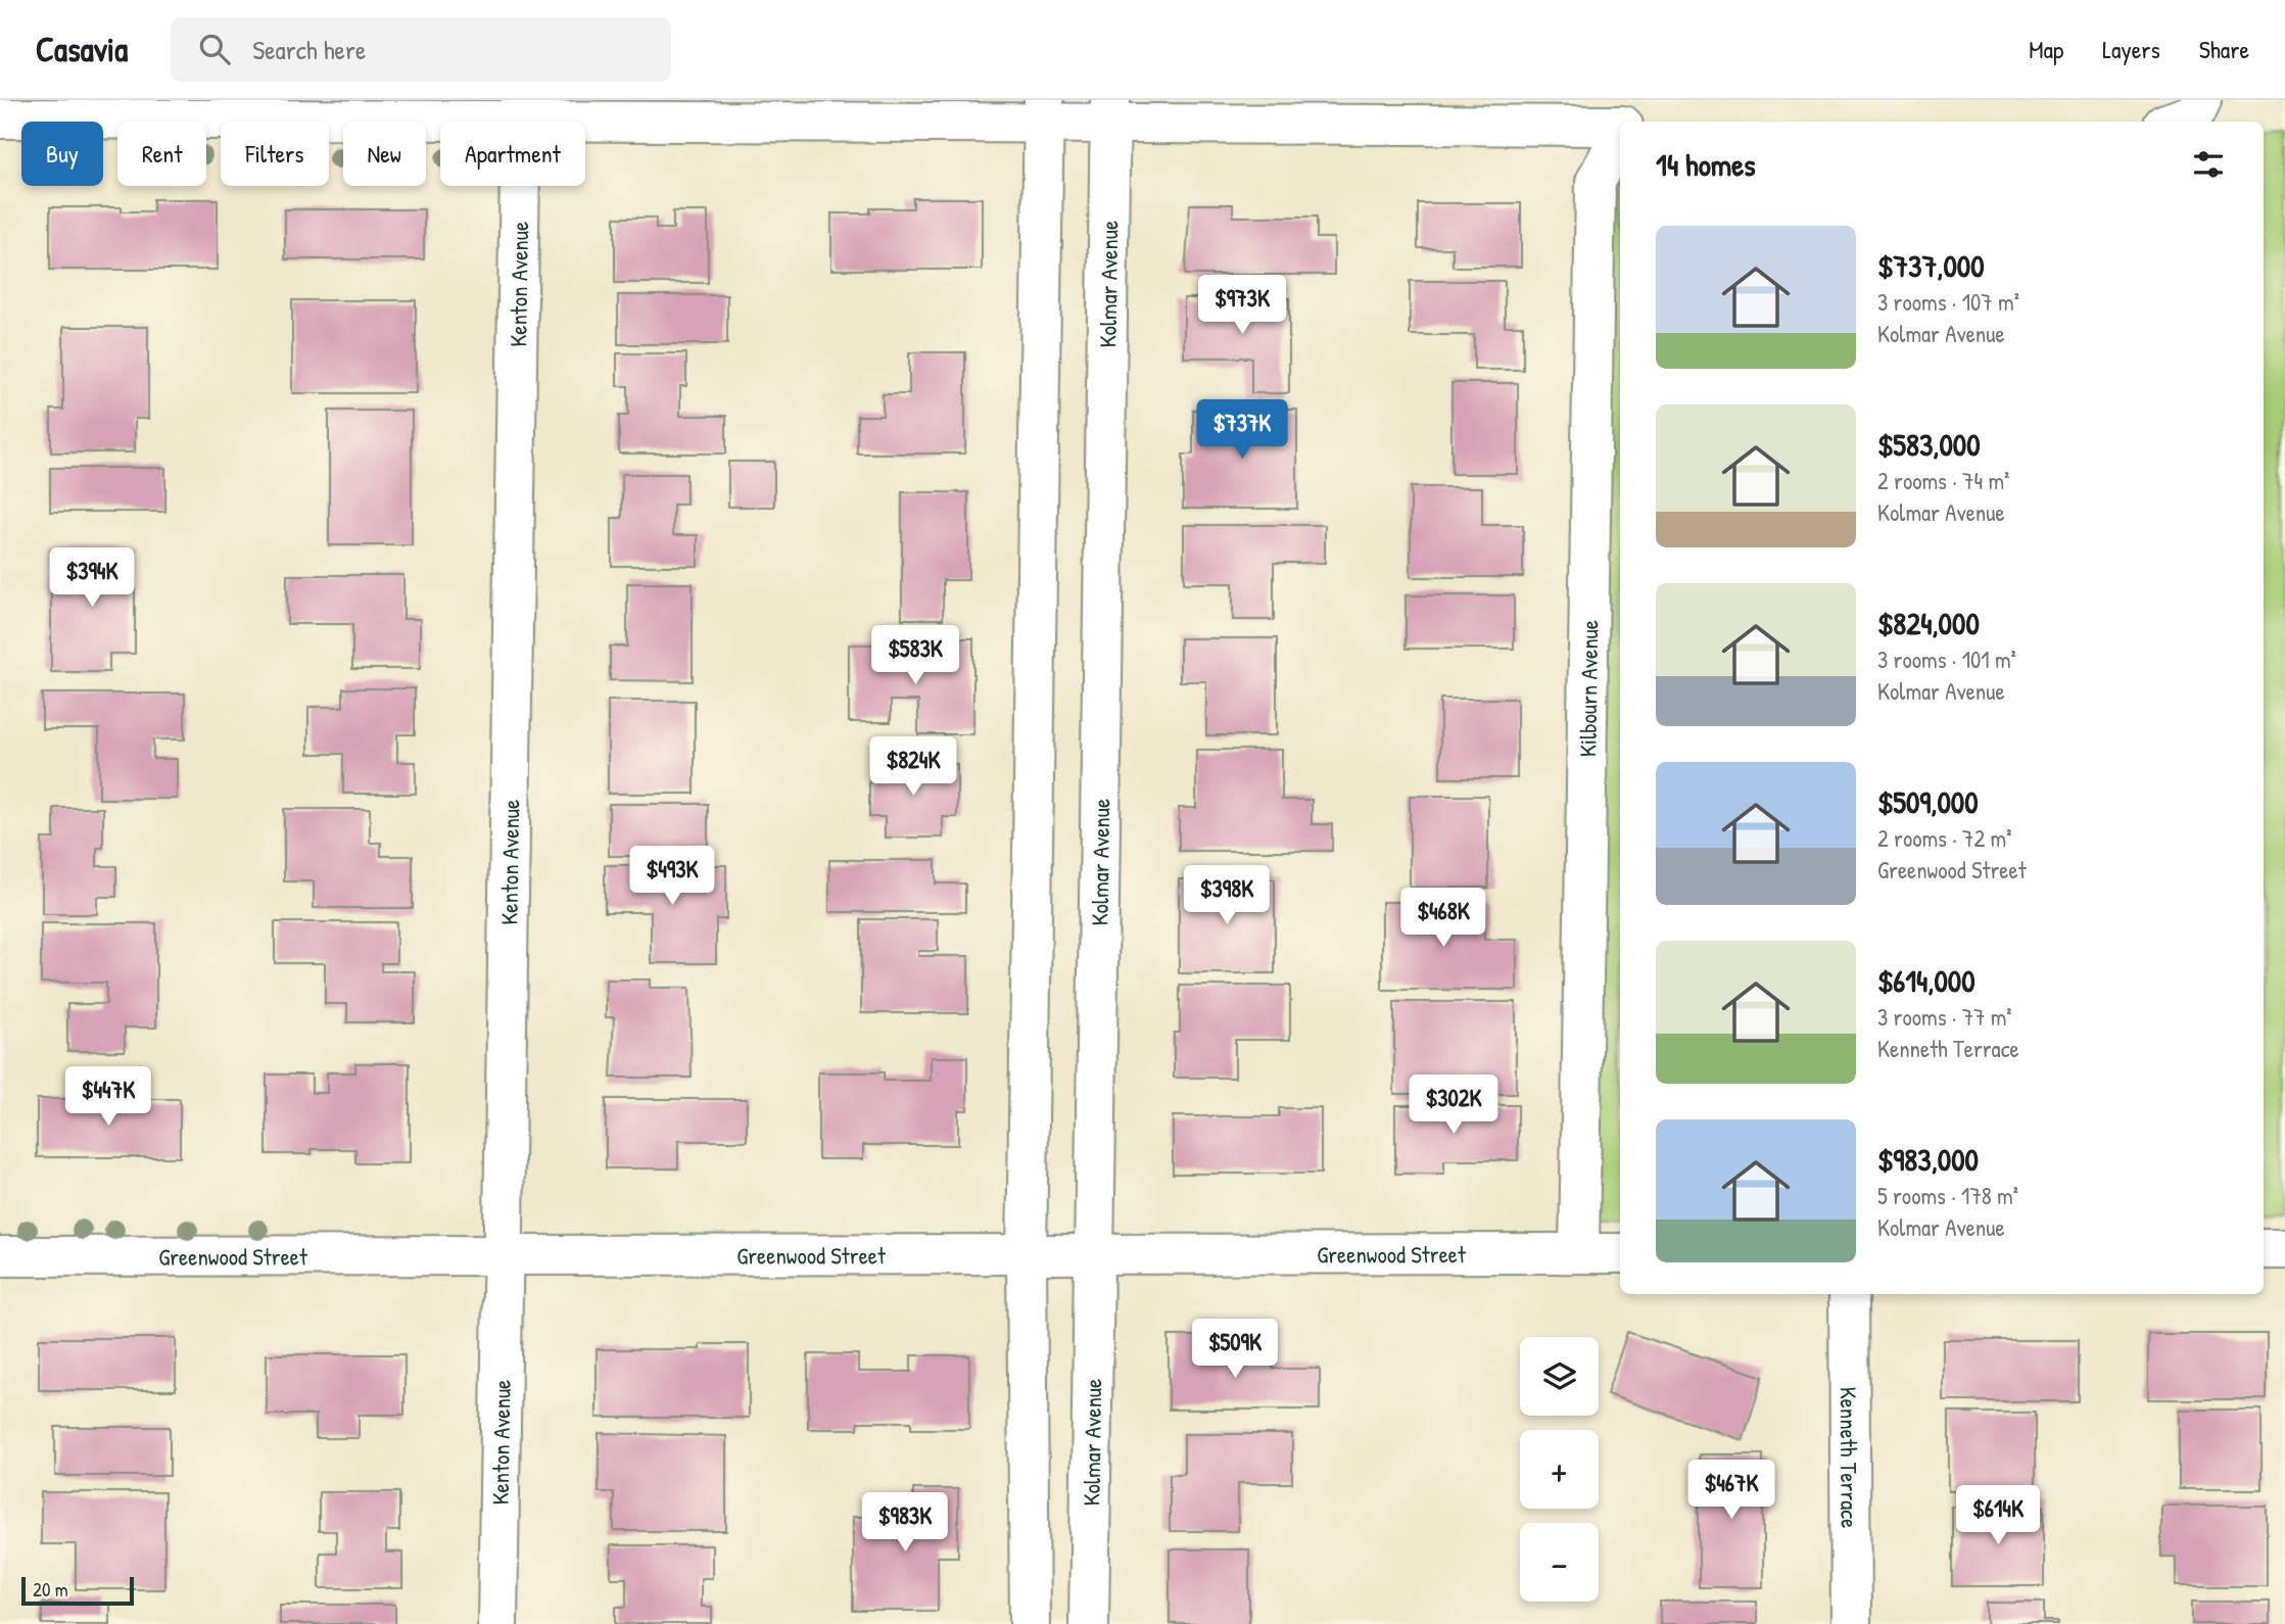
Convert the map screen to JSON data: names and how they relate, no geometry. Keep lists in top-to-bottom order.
{
  "streets": {
    "street": [
      "Kenton Avenue",
      "Kolmar Avenue",
      "Kilbourn Avenue",
      "Greenwood Street",
      "Kenneth Terrace"
    ]
  },
  "crossings": [
    ["Kenton Avenue", "Greenwood Street"],
    ["Kolmar Avenue", "Greenwood Street"],
    ["Kilbourn Avenue", "Greenwood Street"]
  ],
  "scale_bar": "20 m",
  "page": {
    "header": "Casavia",
    "search": "Search here",
    "nav": ["Map", "Layers", "Share"],
    "chip": [
      "Buy",
      "Rent",
      "Filters",
      "New",
      "Apartment"
    ],
    "heading": "14 homes",
    "list": [
      {
        "name": "$737,000",
        "note": "3 rooms · 107 m² · Kolmar Avenue"
      },
      {
        "name": "$583,000",
        "note": "2 rooms · 74 m² · Kolmar Avenue"
      },
      {
        "name": "$824,000",
        "note": "3 rooms · 101 m² · Kolmar Avenue"
      },
      {
        "name": "$509,000",
        "note": "2 rooms · 72 m² · Greenwood Street"
      },
      {
        "name": "$614,000",
        "note": "3 rooms · 77 m² · Kenneth Terrace"
      },
      {
        "name": "$983,000",
        "note": "5 rooms · 178 m² · Kolmar Avenue"
      }
    ],
    "price": [
      "$973K",
      "$737K",
      "$394K",
      "$583K",
      "$824K",
      "$493K",
      "$398K",
      "$468K",
      "$447K",
      "$302K",
      "$509K",
      "$467K",
      "$614K",
      "$983K"
    ],
    "map_buttons": ["+", "−"],
    "scale": "20 m"
  }
}
